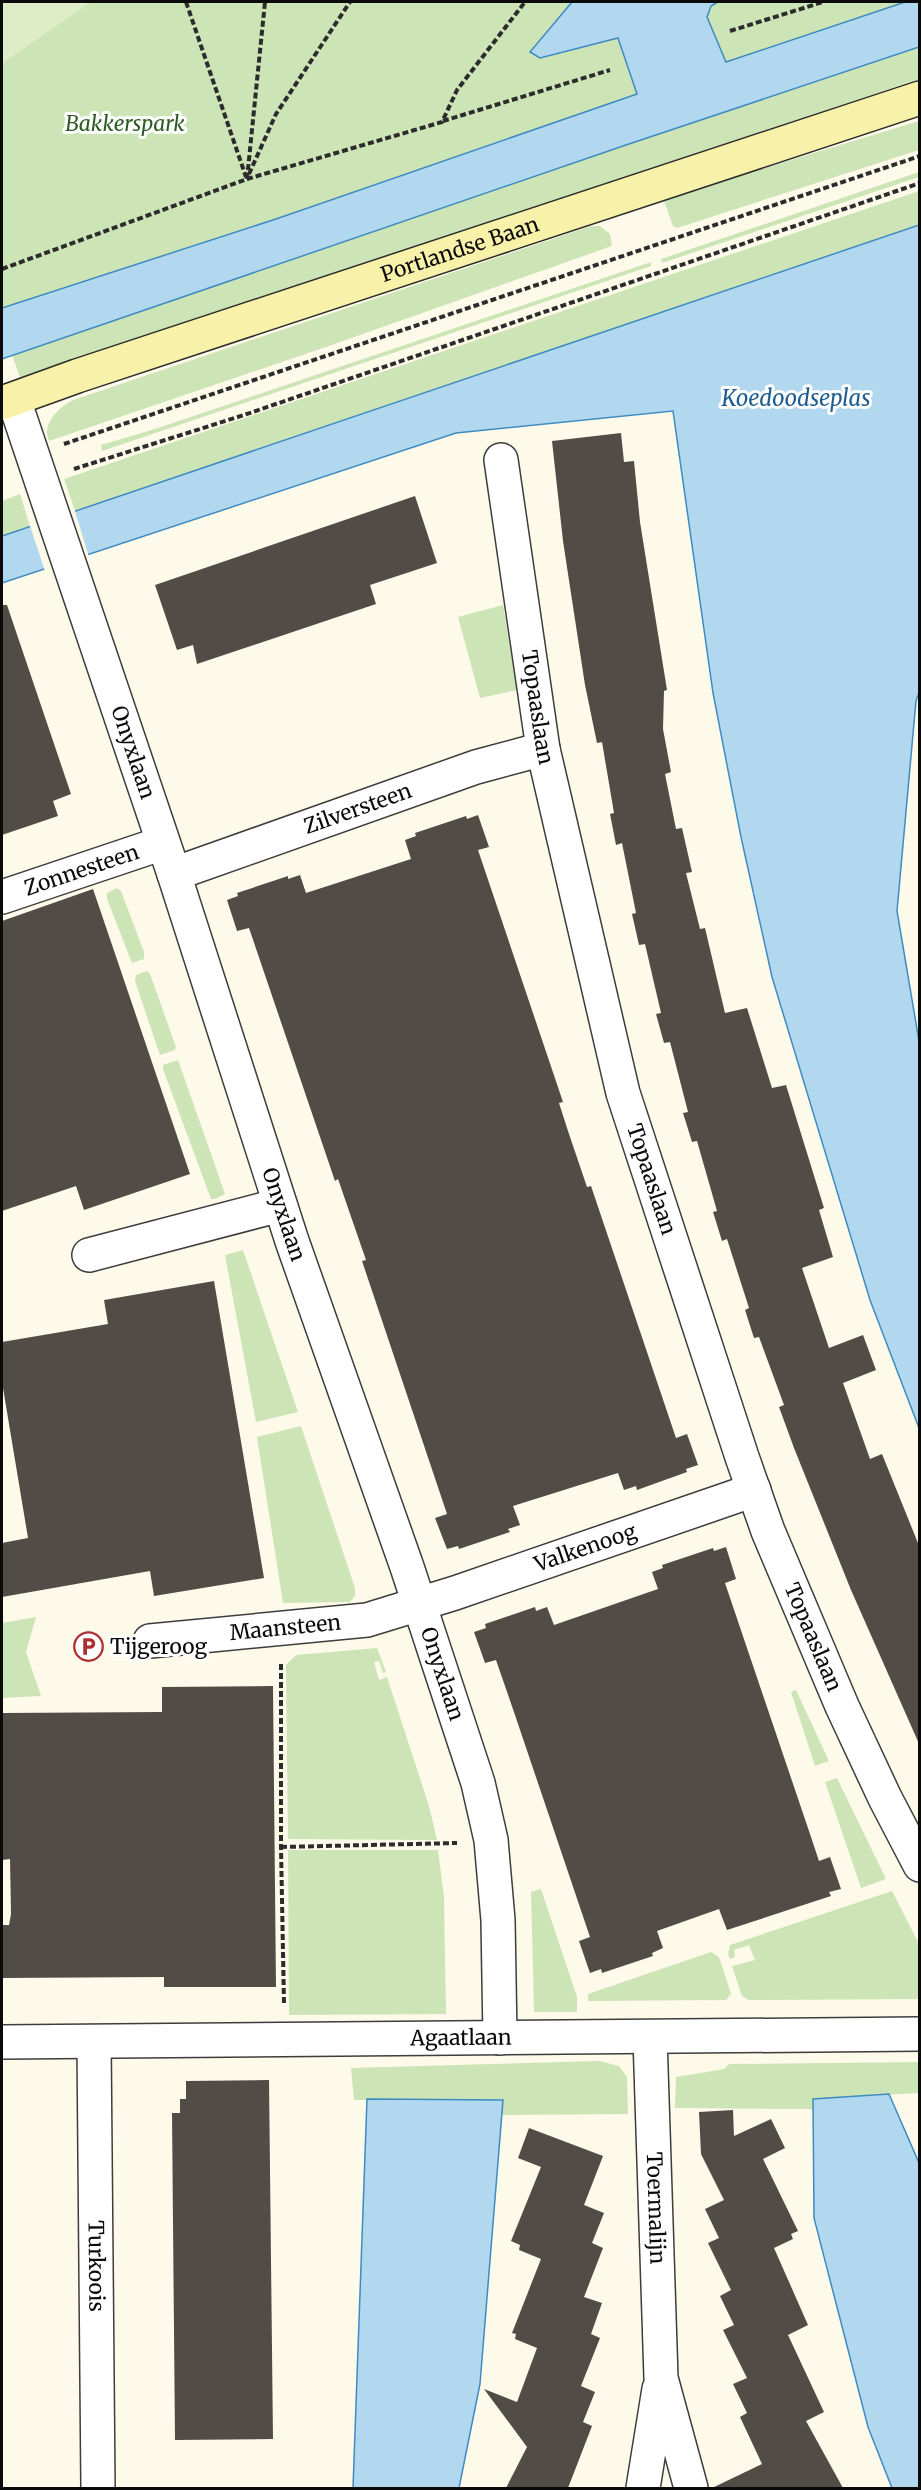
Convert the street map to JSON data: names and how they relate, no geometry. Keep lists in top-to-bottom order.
{
  "streets": {
    "street": [
      "Portlandse Baan",
      "Topaaslaan",
      "Onyxlaan",
      "Zilversteen",
      "Zonnesteen",
      "Valkenoog",
      "Maansteen",
      "Agaatlaan",
      "Toermalijn",
      "Turkoois"
    ]
  },
  "crossings": [
    ["Portlandse Baan", "Onyxlaan"],
    ["Topaaslaan", "Zilversteen"],
    ["Topaaslaan", "Valkenoog"],
    ["Onyxlaan", "Zilversteen"],
    ["Onyxlaan", "Zonnesteen"],
    ["Onyxlaan", "Valkenoog"],
    ["Onyxlaan", "Maansteen"],
    ["Onyxlaan", "Agaatlaan"],
    ["Valkenoog", "Maansteen"],
    ["Agaatlaan", "Toermalijn"],
    ["Agaatlaan", "Turkoois"]
  ],
  "water": ["Koedoodseplas"],
  "parks": ["Bakkerspark"],
  "places": {
    "parking": ["Tijgeroog"]
  }
}
